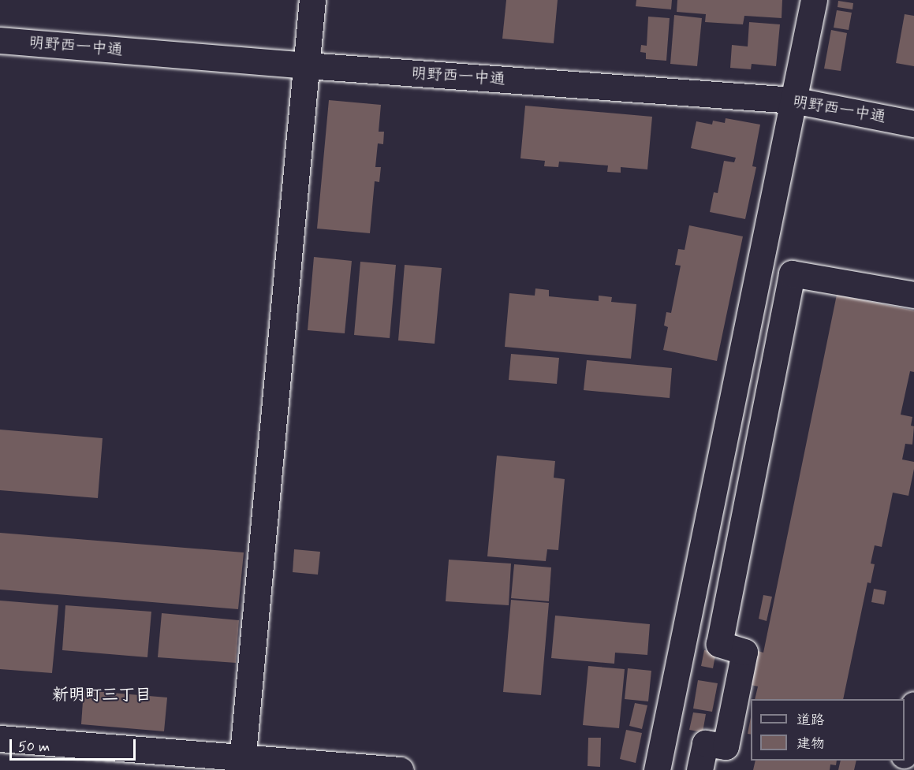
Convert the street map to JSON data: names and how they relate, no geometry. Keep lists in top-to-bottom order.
{
  "streets": {
    "street": ["明野西一中通"]
  },
  "districts": ["新明町三丁目"],
  "legend": ["道路", "建物"],
  "scale_bar": "50 m"
}
